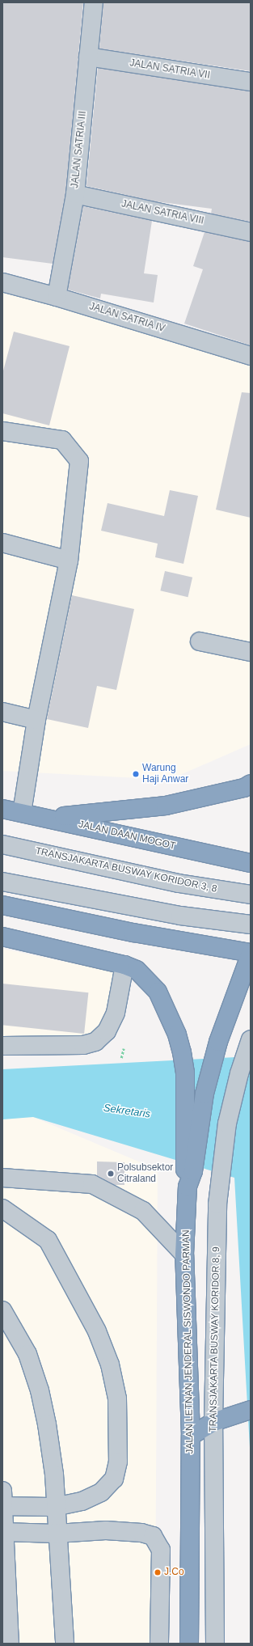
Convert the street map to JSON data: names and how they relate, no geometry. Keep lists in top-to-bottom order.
{
  "streets": {
    "highway": ["JALAN DAAN MOGOT", "JALAN LETNAN JENDERAL SISWONDO PARMAN"],
    "street": [
      "JALAN SATRIA VII",
      "JALAN SATRIA III",
      "JALAN SATRIA VIII",
      "JALAN SATRIA IV",
      "TRANSJAKARTA BUSWAY KORIDOR 3, 8",
      "TRANSJAKARTA BUSWAY KORIDOR 8, 9"
    ]
  },
  "crossings": [
    ["JALAN SATRIA VII", "JALAN SATRIA III"],
    ["JALAN SATRIA III", "JALAN SATRIA VIII"],
    ["JALAN SATRIA III", "JALAN SATRIA IV"]
  ],
  "water": ["Sekretaris"],
  "places": ["Warung Haji Anwar", "Polsubsektor Citraland", "J.Co"]
}
